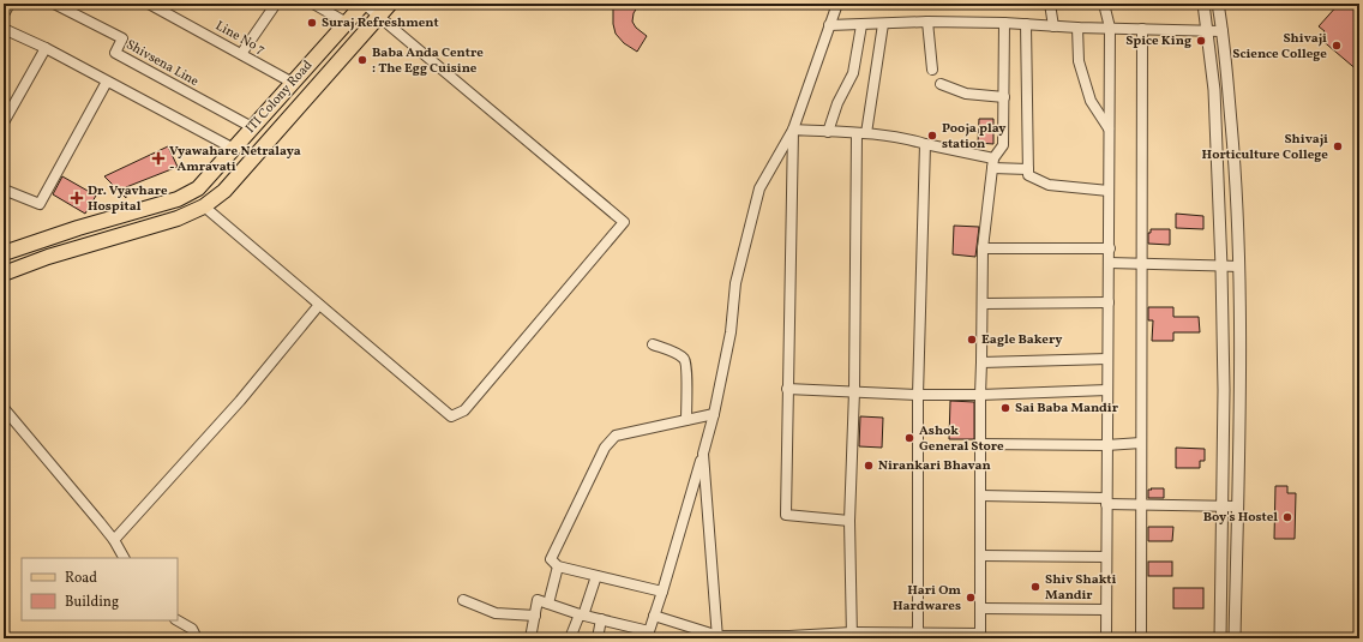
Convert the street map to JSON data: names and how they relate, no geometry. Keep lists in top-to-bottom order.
{
  "streets": {
    "main road": ["ITI Colony Road"],
    "street": ["Line No 7", "Shivsena Line"]
  },
  "crossings": [
    ["Line No 7", "ITI Colony Road"],
    ["Shivsena Line", "ITI Colony Road"]
  ],
  "places": {
    "other": [
      "Suraj Refreshment",
      "Spice King",
      "Shivaji Science College",
      "Baba Anda Centre : The Egg Cuisine",
      "Pooja play station",
      "Shivaji Horticulture College",
      "Eagle Bakery",
      "Sai Baba Mandir",
      "Ashok General Store",
      "Nirankari Bhavan",
      "Boy's Hostel",
      "Shiv Shakti Mandir",
      "Hari Om Hardwares"
    ],
    "health": ["Vyawahare Netralaya - Amravati", "Dr. Vyavhare Hospital"]
  },
  "legend": ["Road", "Building"]
}
